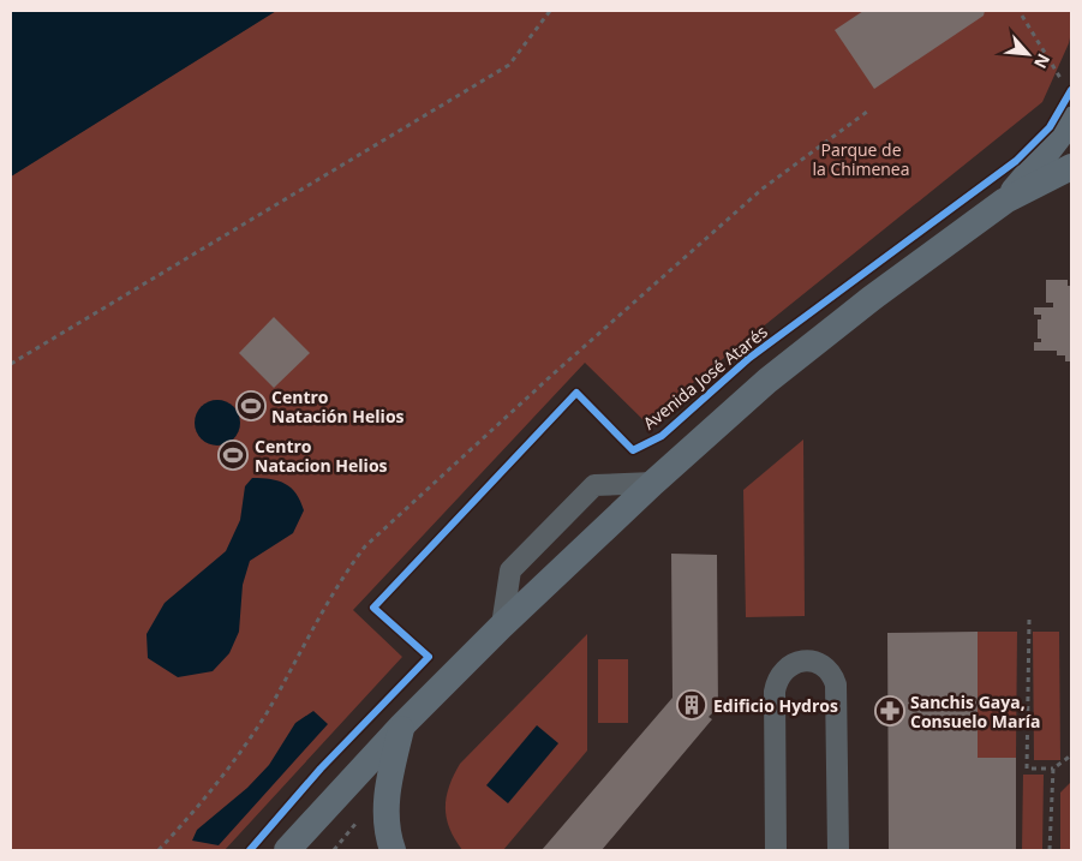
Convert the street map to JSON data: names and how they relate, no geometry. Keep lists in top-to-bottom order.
{
  "streets": {
    "cycle path": ["Avenida José Atarés"]
  },
  "parks": ["Parque de la Chimenea"],
  "places": {
    "sports": ["Centro Natación Helios", "Centro Natacion Helios"],
    "building": ["Edificio Hydros"],
    "pharmacy": ["Sanchis Gaya, Consuelo María"]
  },
  "north": "bottom right"
}
